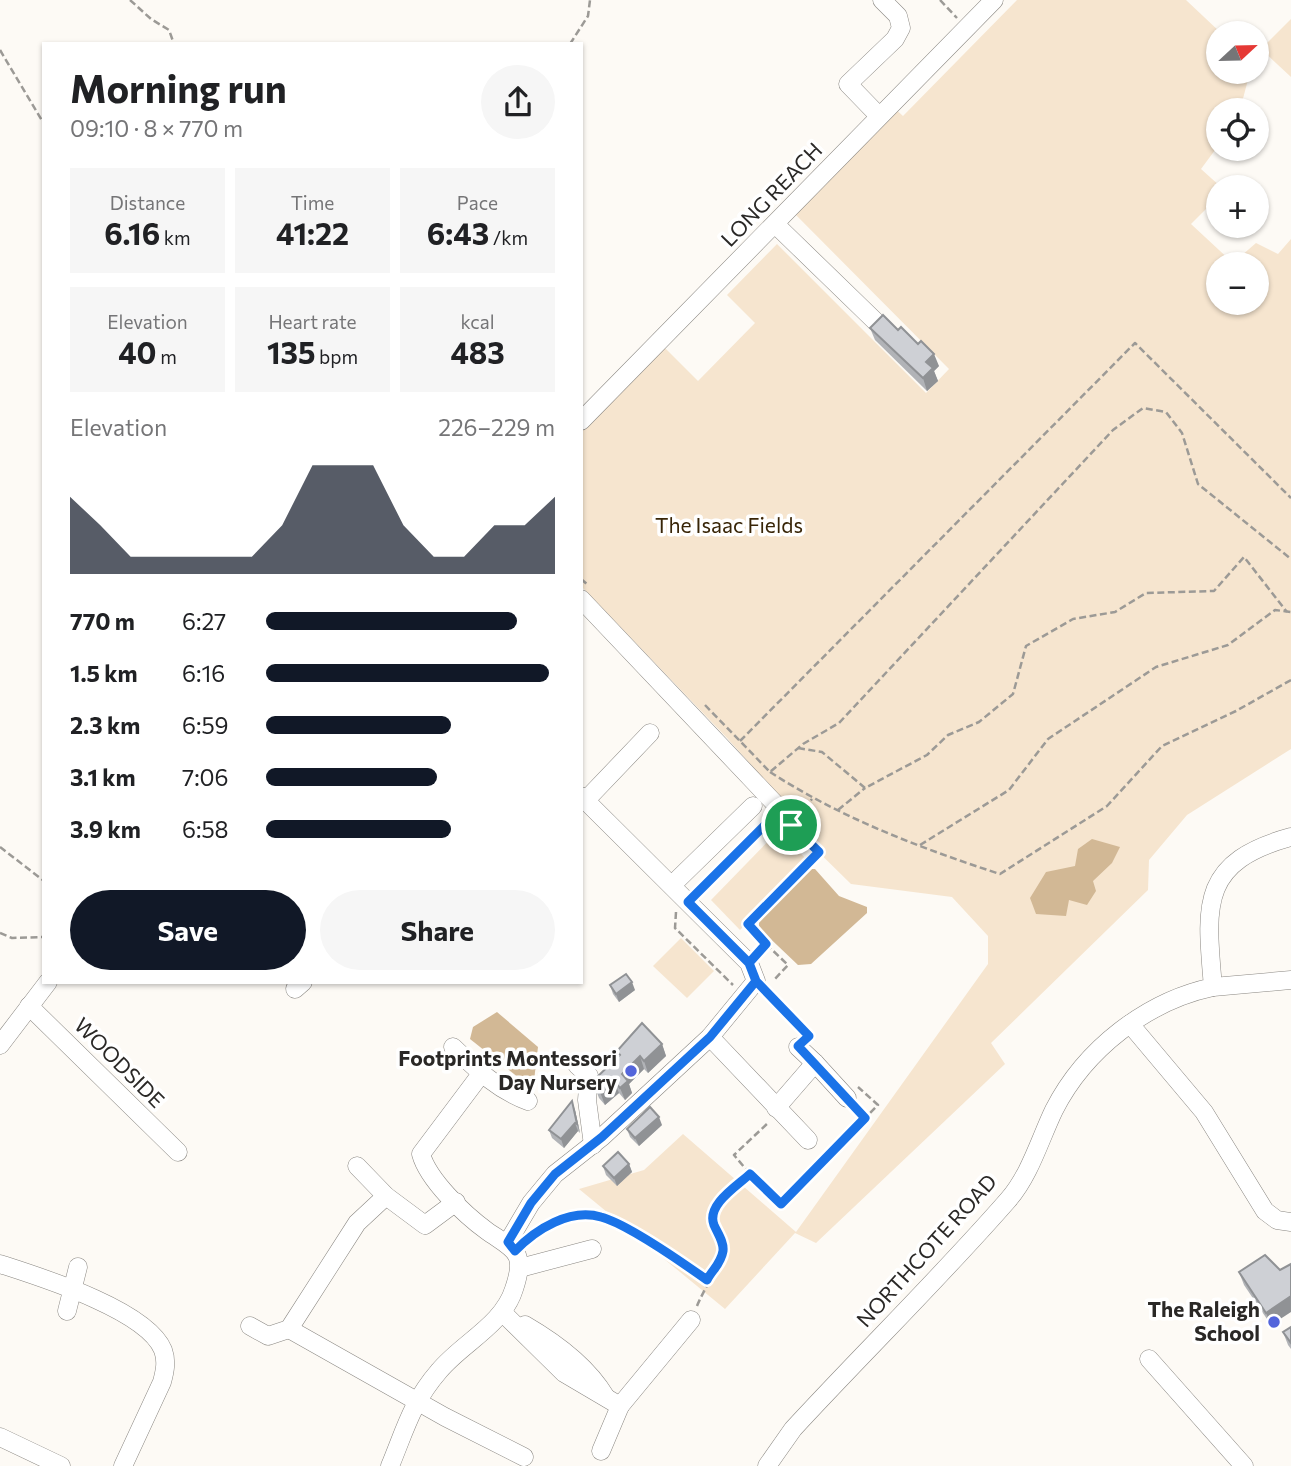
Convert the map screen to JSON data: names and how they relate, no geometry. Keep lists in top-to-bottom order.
{
  "streets": {
    "street": ["LONG REACH", "WOODSIDE", "NORTHCOTE ROAD"]
  },
  "parks": ["The Isaac Fields"],
  "places": ["Footprints Montessori Day Nursery", "The Raleigh School"],
  "north": "right",
  "page": {
    "map_buttons": ["+", "−"],
    "heading": ["Morning run", "09:10 · 8 × 770 m"],
    "stats": [
      ["Distance", "6.16 km"],
      ["Time", "41:22"],
      ["Pace", "6:43 /km"],
      ["Elevation", "40 m"],
      ["Heart rate", "135 bpm"],
      ["kcal", "483"]
    ],
    "chart": ["Elevation", "226–229 m"],
    "list": [
      {
        "name": "770 m",
        "note": "6:27"
      },
      {
        "name": "1.5 km",
        "note": "6:16"
      },
      {
        "name": "2.3 km",
        "note": "6:59"
      },
      {
        "name": "3.1 km",
        "note": "7:06"
      },
      {
        "name": "3.9 km",
        "note": "6:58"
      }
    ],
    "buttons": ["Save", "Share"]
  }
}
